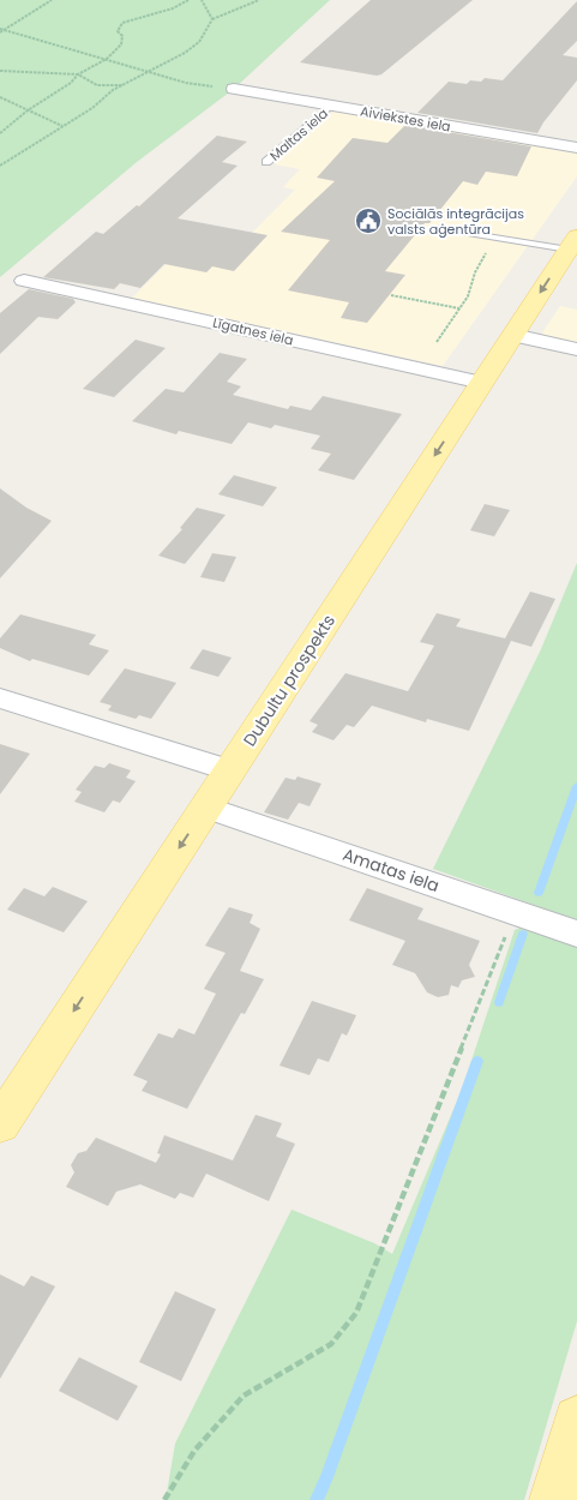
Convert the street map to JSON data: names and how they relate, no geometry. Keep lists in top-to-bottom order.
{
  "streets": {
    "main road": ["Dubultu prospekts"],
    "street": ["Aiviekstes iela", "Līgatnes iela", "Amatas iela"],
    "lane": ["Maltas iela"]
  },
  "crossings": [
    ["Aiviekstes iela", "Maltas iela"],
    ["Līgatnes iela", "Dubultu prospekts"],
    ["Dubultu prospekts", "Amatas iela"]
  ],
  "one_way": ["Dubultu prospekts"],
  "places": {
    "public building": ["Sociālās integrācijas valsts aģentūra"]
  }
}
